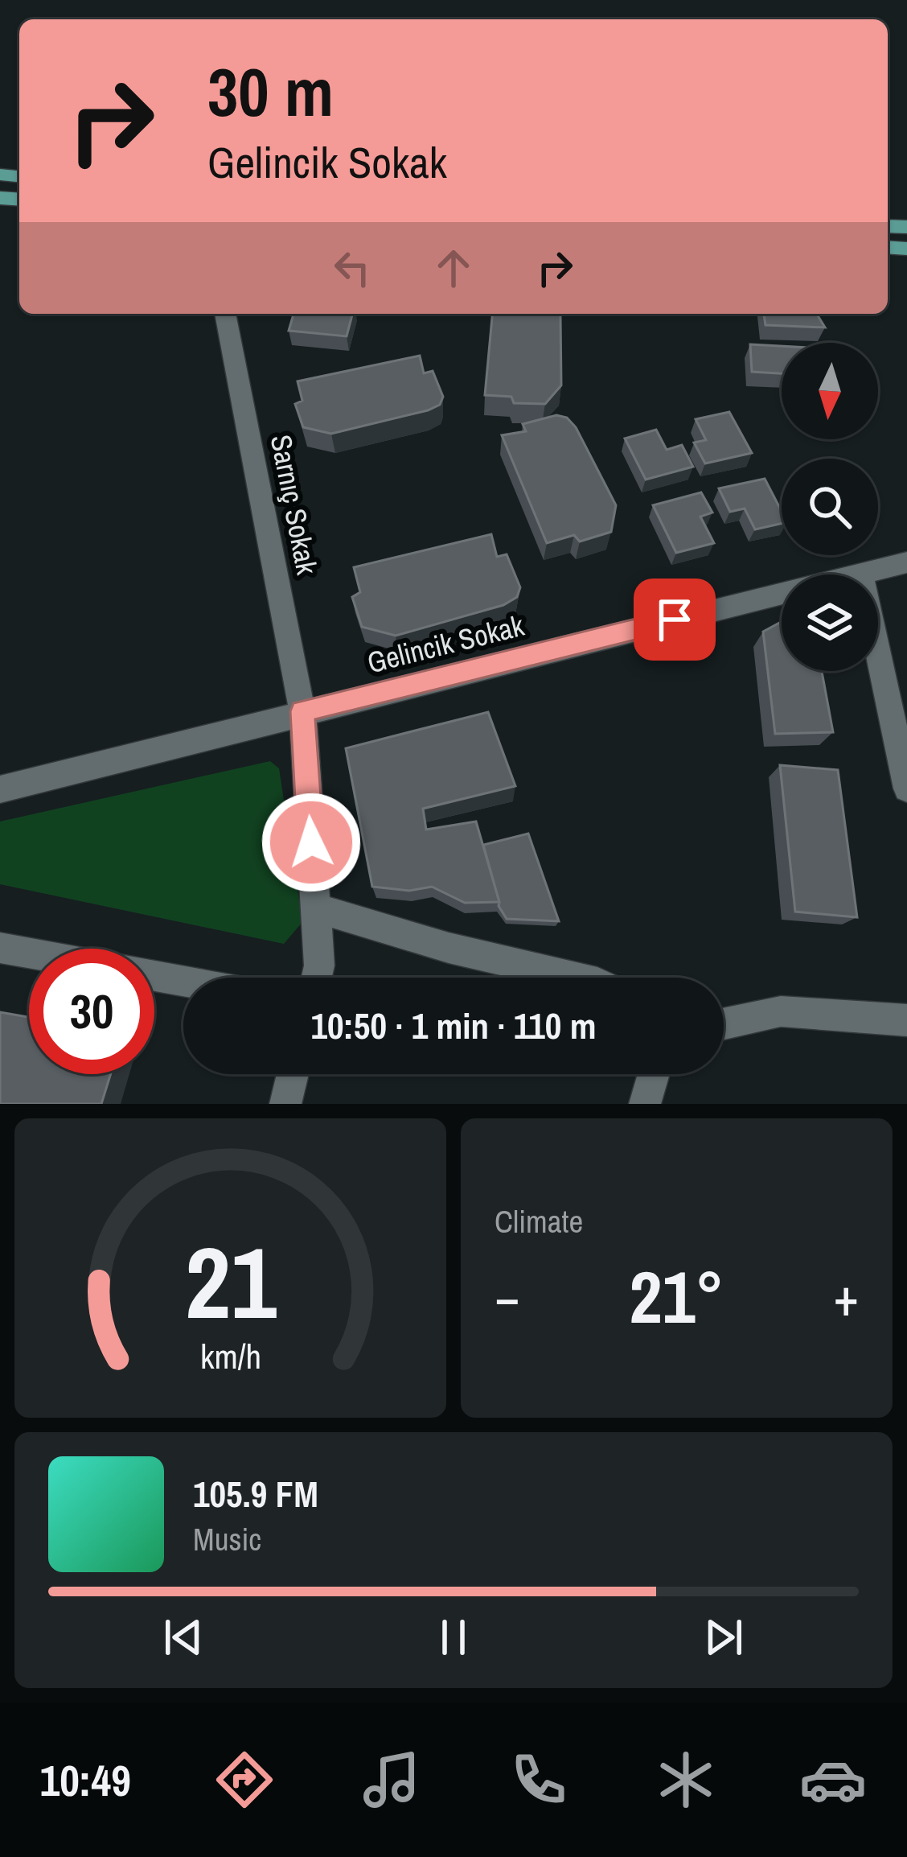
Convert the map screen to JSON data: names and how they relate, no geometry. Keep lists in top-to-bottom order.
{
  "streets": {
    "street": ["Sarnıç Sokak", "Gelincik Sokak"]
  },
  "crossings": [
    ["Sarnıç Sokak", "Gelincik Sokak"]
  ],
  "north": "bottom",
  "page": {
    "turn": ["30 m", "Gelincik Sokak"],
    "limit": "30",
    "trip": "10:50 · 1 min · 110 m",
    "tile": "Climate",
    "heat": ["−", "21°", "+"],
    "song": ["105.9 FM", "Music"],
    "tabs": "10:49",
    "gauge": ["21", "km/h"]
  }
}
